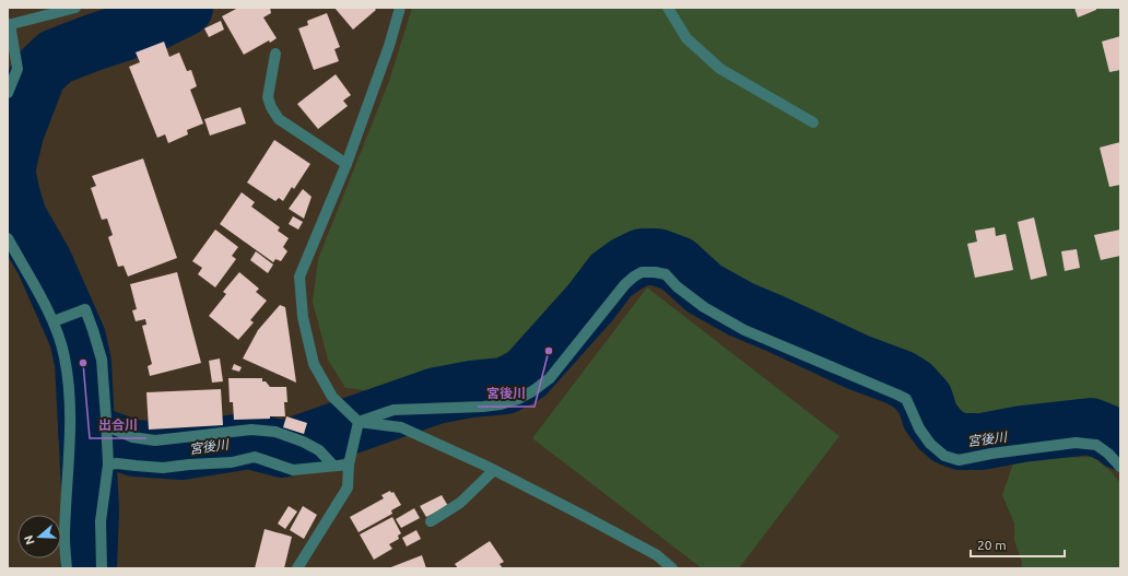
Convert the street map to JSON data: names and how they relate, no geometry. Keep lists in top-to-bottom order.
{
  "water": ["宮後川"],
  "places": ["宮後川", "出合川"],
  "scale_bar": "20 m",
  "north": "left"
}
